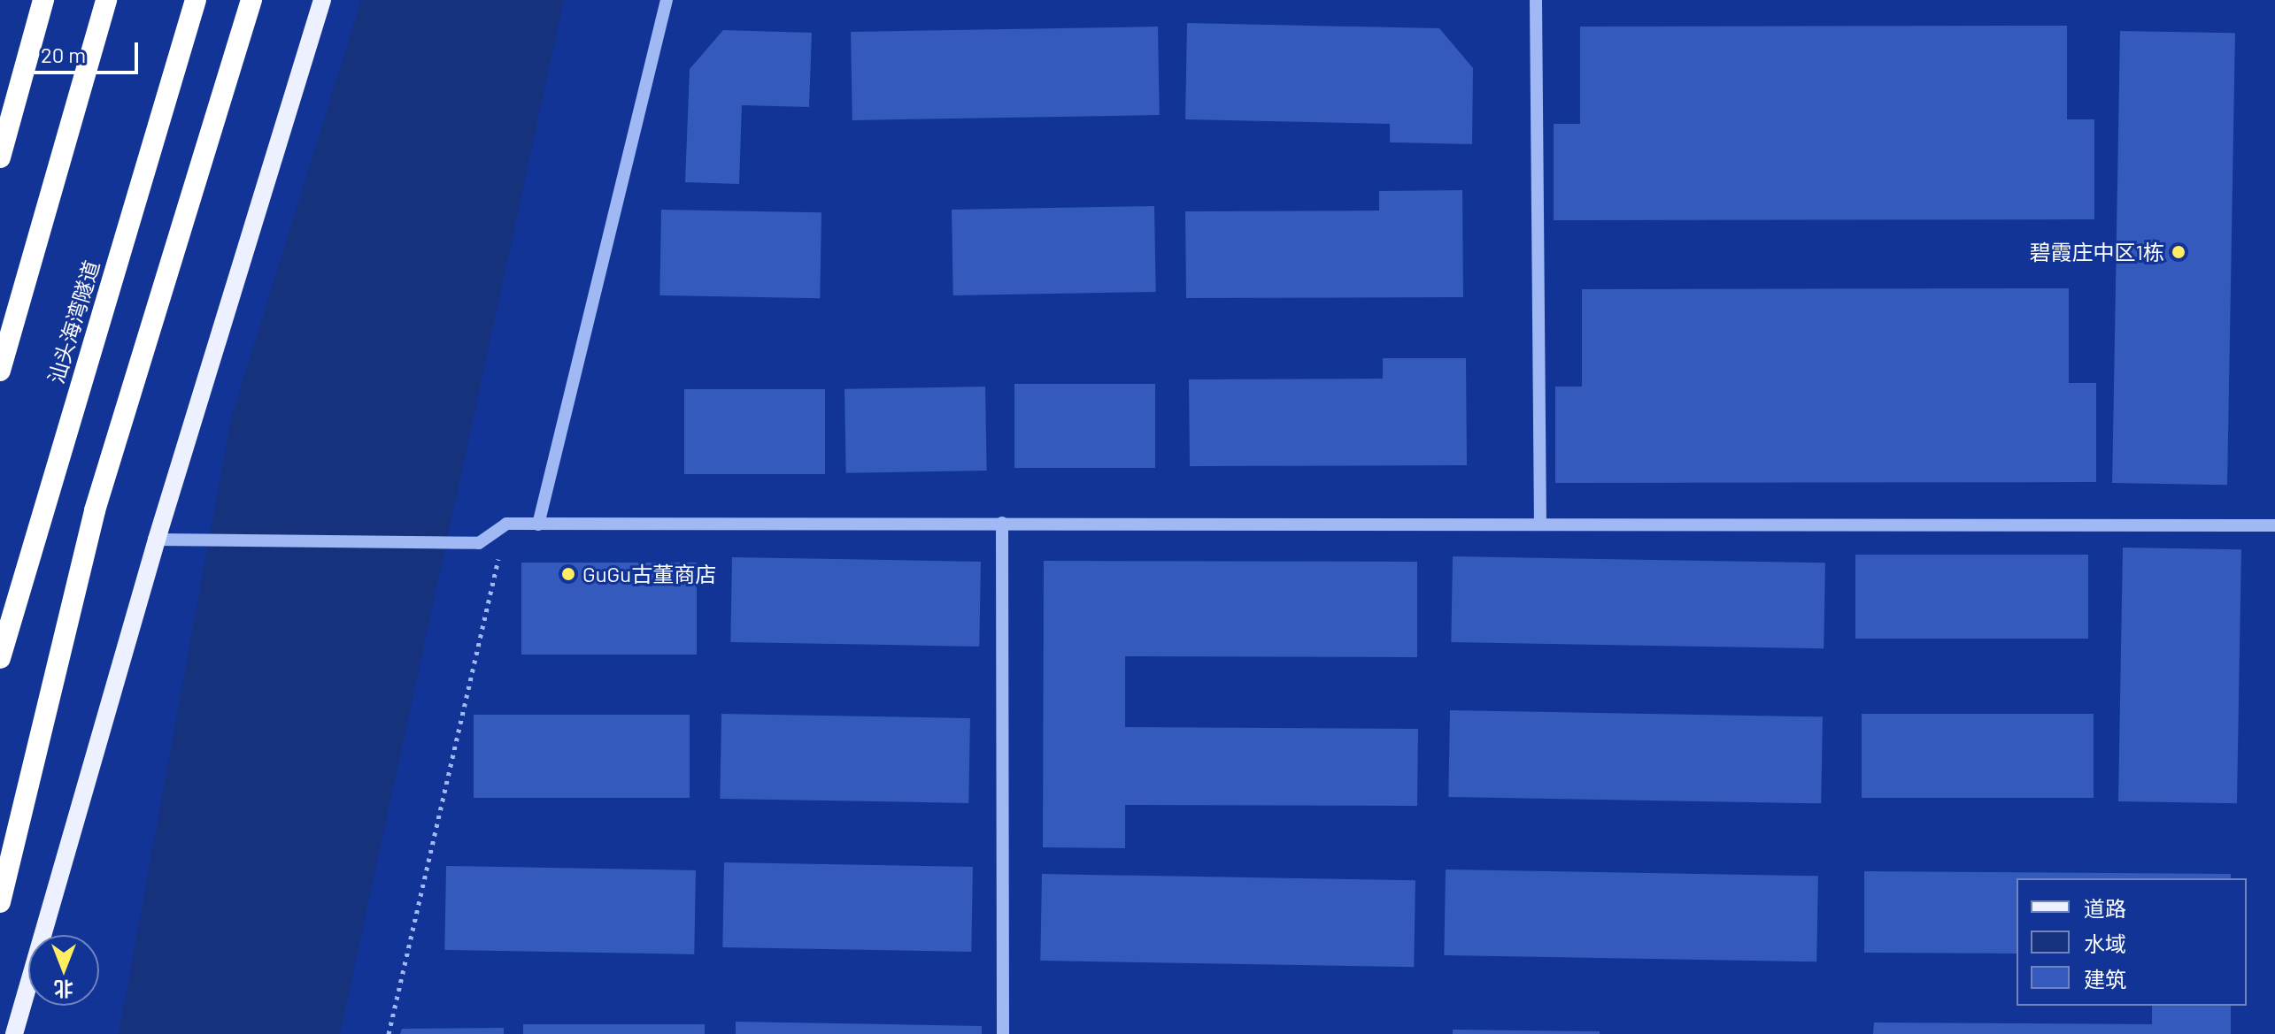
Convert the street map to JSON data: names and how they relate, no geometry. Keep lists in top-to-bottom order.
{
  "streets": {
    "highway": ["汕头海湾隧道"]
  },
  "places": ["碧霞庄中区1栋", "GuGu古董商店"],
  "legend": ["道路", "水域", "建筑"],
  "scale_bar": "20 m",
  "north": "bottom"
}
